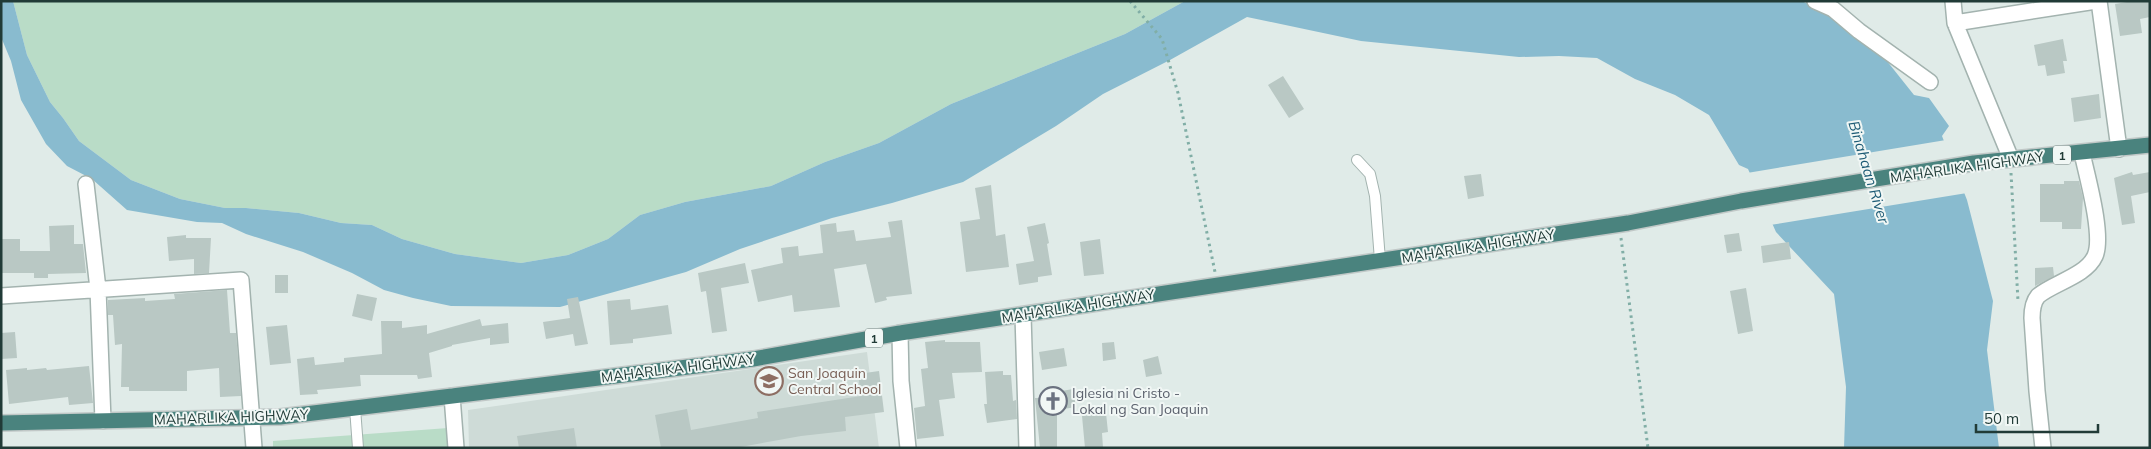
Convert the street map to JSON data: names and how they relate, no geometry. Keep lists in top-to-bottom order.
{
  "streets": {
    "highway": ["1", "MAHARLIKA HIGHWAY"]
  },
  "water": ["Binahaan River"],
  "places": {
    "school or university": ["San Joaquin Central School"],
    "church": ["Iglesia ni Cristo - Lokal ng San Joaquin"]
  },
  "scale_bar": "50 m"
}
